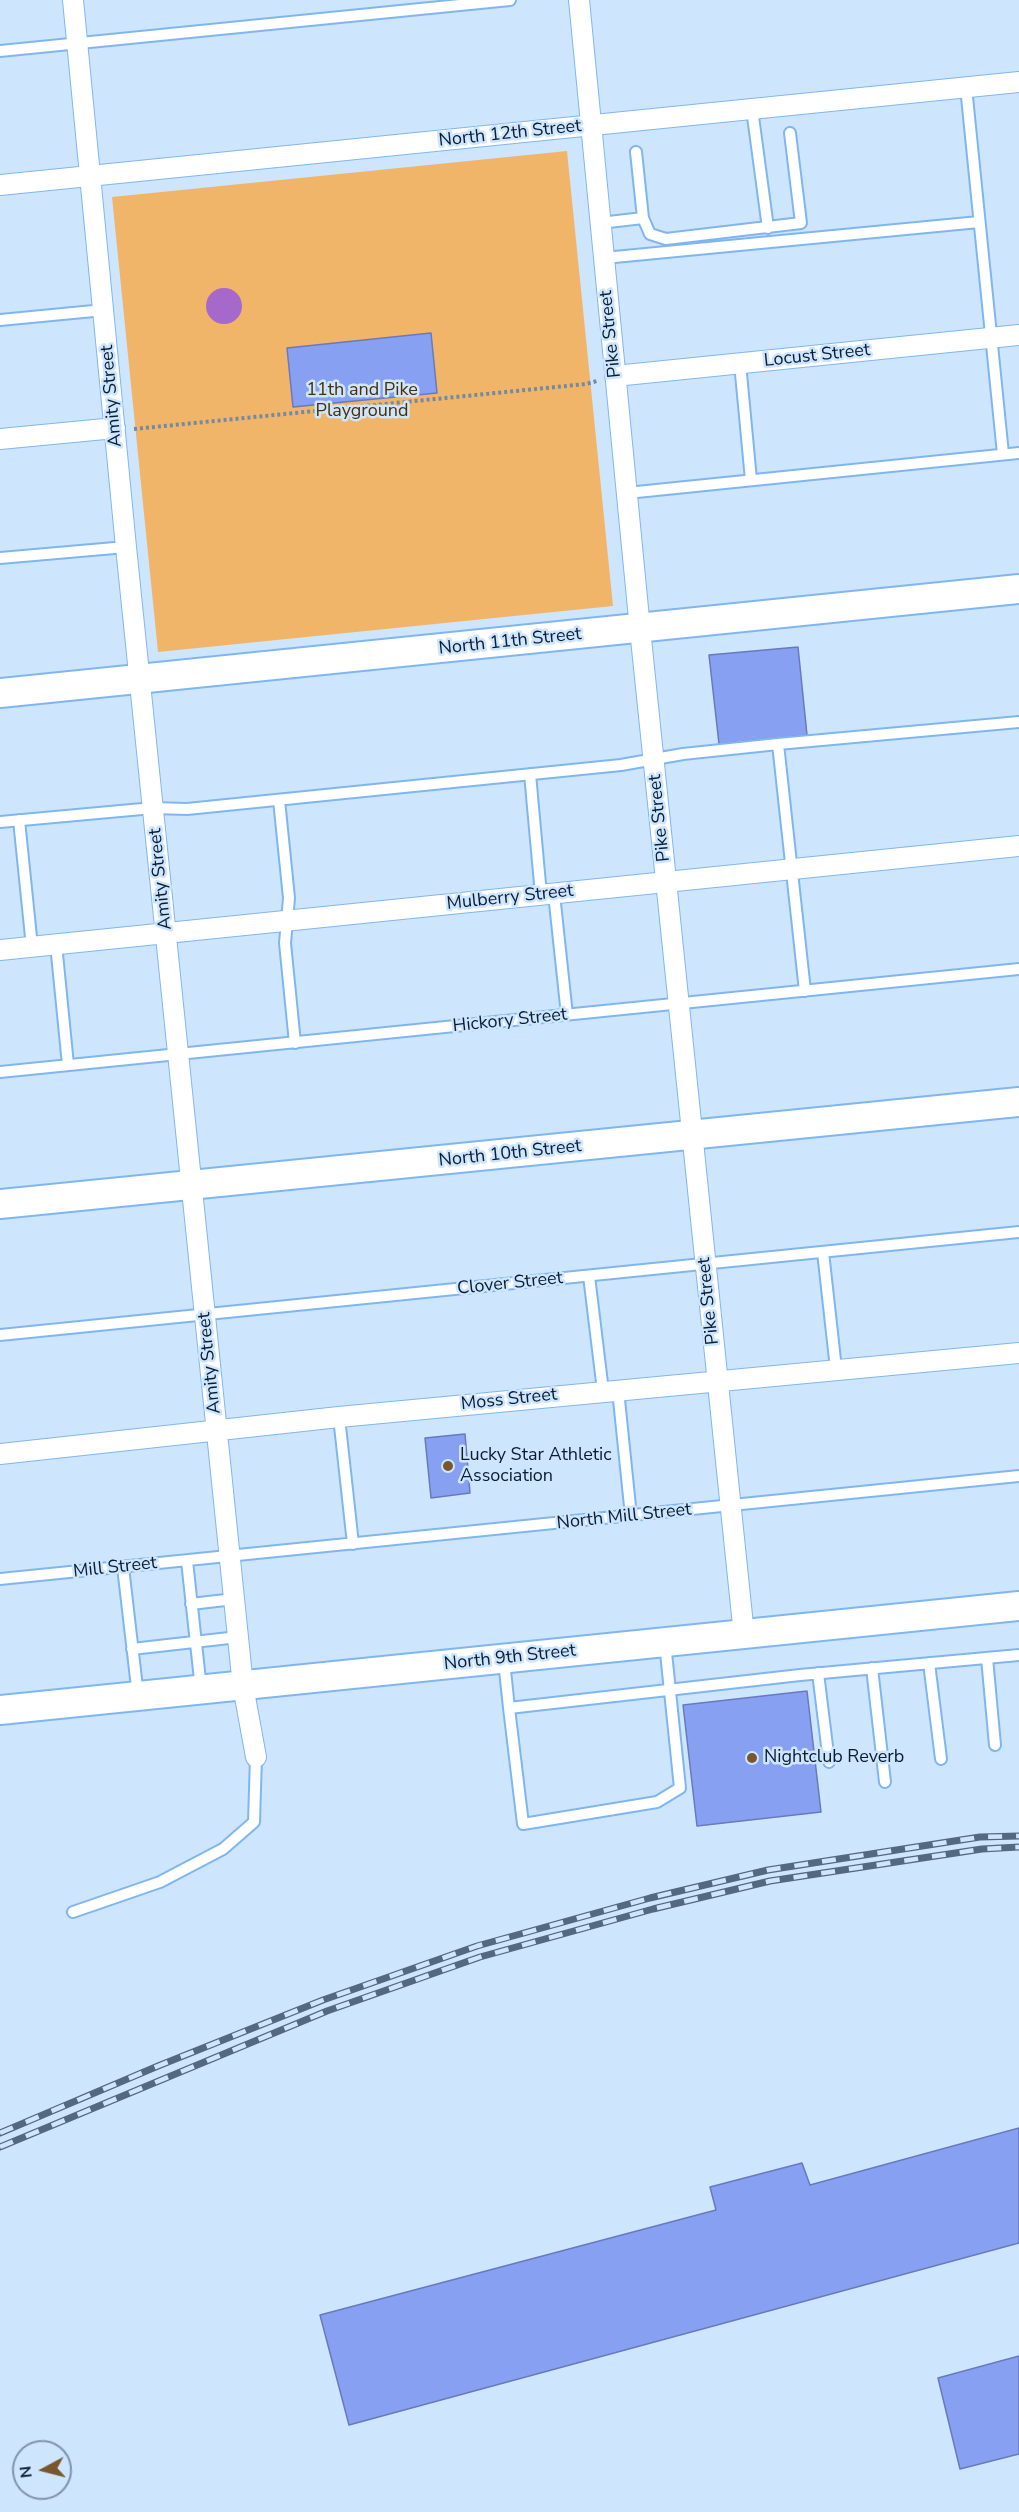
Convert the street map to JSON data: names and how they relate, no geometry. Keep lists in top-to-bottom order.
{
  "streets": {
    "street": [
      "North 12th Street",
      "Pike Street",
      "Locust Street",
      "Amity Street",
      "North 11th Street",
      "Mulberry Street",
      "North 10th Street",
      "Moss Street",
      "North 9th Street"
    ],
    "lane": [
      "Hickory Street",
      "Clover Street",
      "North Mill Street",
      "Mill Street"
    ]
  },
  "crossings": [
    ["North 12th Street", "Pike Street"],
    ["North 12th Street", "Amity Street"],
    ["Pike Street", "Locust Street"],
    ["Pike Street", "North 11th Street"],
    ["Pike Street", "Mulberry Street"],
    ["Pike Street", "Hickory Street"],
    ["Pike Street", "North 10th Street"],
    ["Pike Street", "Clover Street"],
    ["Pike Street", "Moss Street"],
    ["Pike Street", "North Mill Street"],
    ["Pike Street", "North 9th Street"],
    ["Amity Street", "North 11th Street"],
    ["Amity Street", "Mulberry Street"],
    ["Amity Street", "Hickory Street"],
    ["Amity Street", "North 10th Street"],
    ["Amity Street", "Clover Street"],
    ["Amity Street", "Moss Street"],
    ["Amity Street", "North Mill Street"],
    ["Amity Street", "Mill Street"],
    ["Amity Street", "North 9th Street"],
    ["North Mill Street", "Mill Street"]
  ],
  "parks": ["11th and Pike Playground"],
  "places": ["Lucky Star Athletic Association", "Nightclub Reverb"],
  "north": "left"
}
